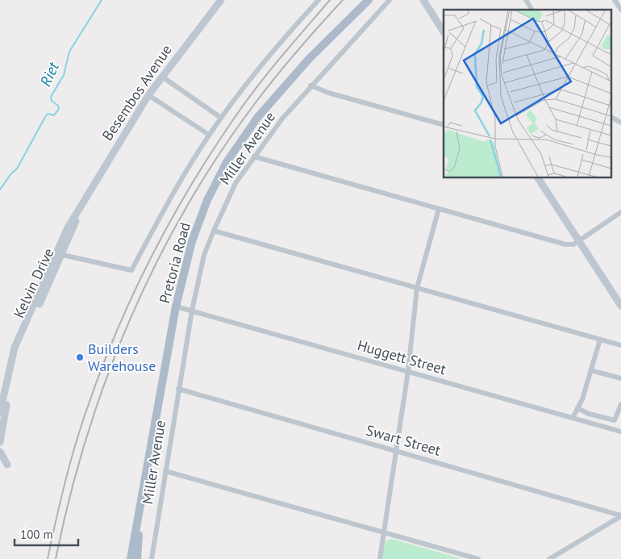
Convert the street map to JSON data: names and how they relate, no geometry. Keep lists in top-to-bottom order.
{
  "streets": {
    "main road": ["Pretoria Road"],
    "street": [
      "Besembos Avenue",
      "Miller Avenue",
      "Kelvin Drive",
      "Huggett Street",
      "Swart Street"
    ]
  },
  "crossings": [
    ["Besembos Avenue", "Kelvin Drive"],
    ["Miller Avenue", "Huggett Street"],
    ["Miller Avenue", "Swart Street"],
    ["Pretoria Road", "Huggett Street"]
  ],
  "water": ["Riet"],
  "places": ["Builders Warehouse"],
  "scale_bar": "100 m"
}
